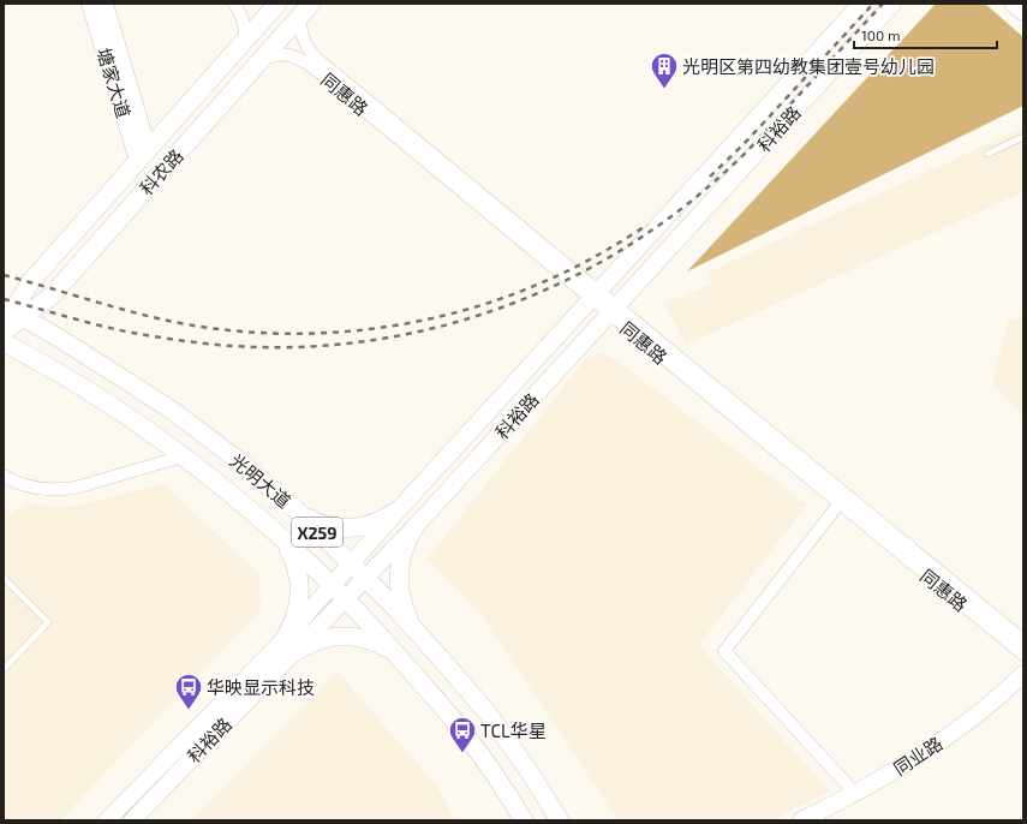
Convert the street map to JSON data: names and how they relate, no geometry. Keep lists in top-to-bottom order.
{
  "streets": {
    "main road": [
      "塘家大道",
      "科裕路",
      "科农路",
      "光明大道",
      "X259",
      "同业路"
    ],
    "street": ["同惠路"]
  },
  "crossings": [
    ["塘家大道", "科农路"],
    ["同惠路", "科裕路"],
    ["同惠路", "科农路"],
    ["科裕路", "光明大道"],
    ["科农路", "光明大道"]
  ],
  "places": {
    "building": ["光明区第四幼教集团壹号幼儿园"],
    "bus stop": ["华映显示科技", "TCL华星"]
  },
  "scale_bar": "100 m"
}
